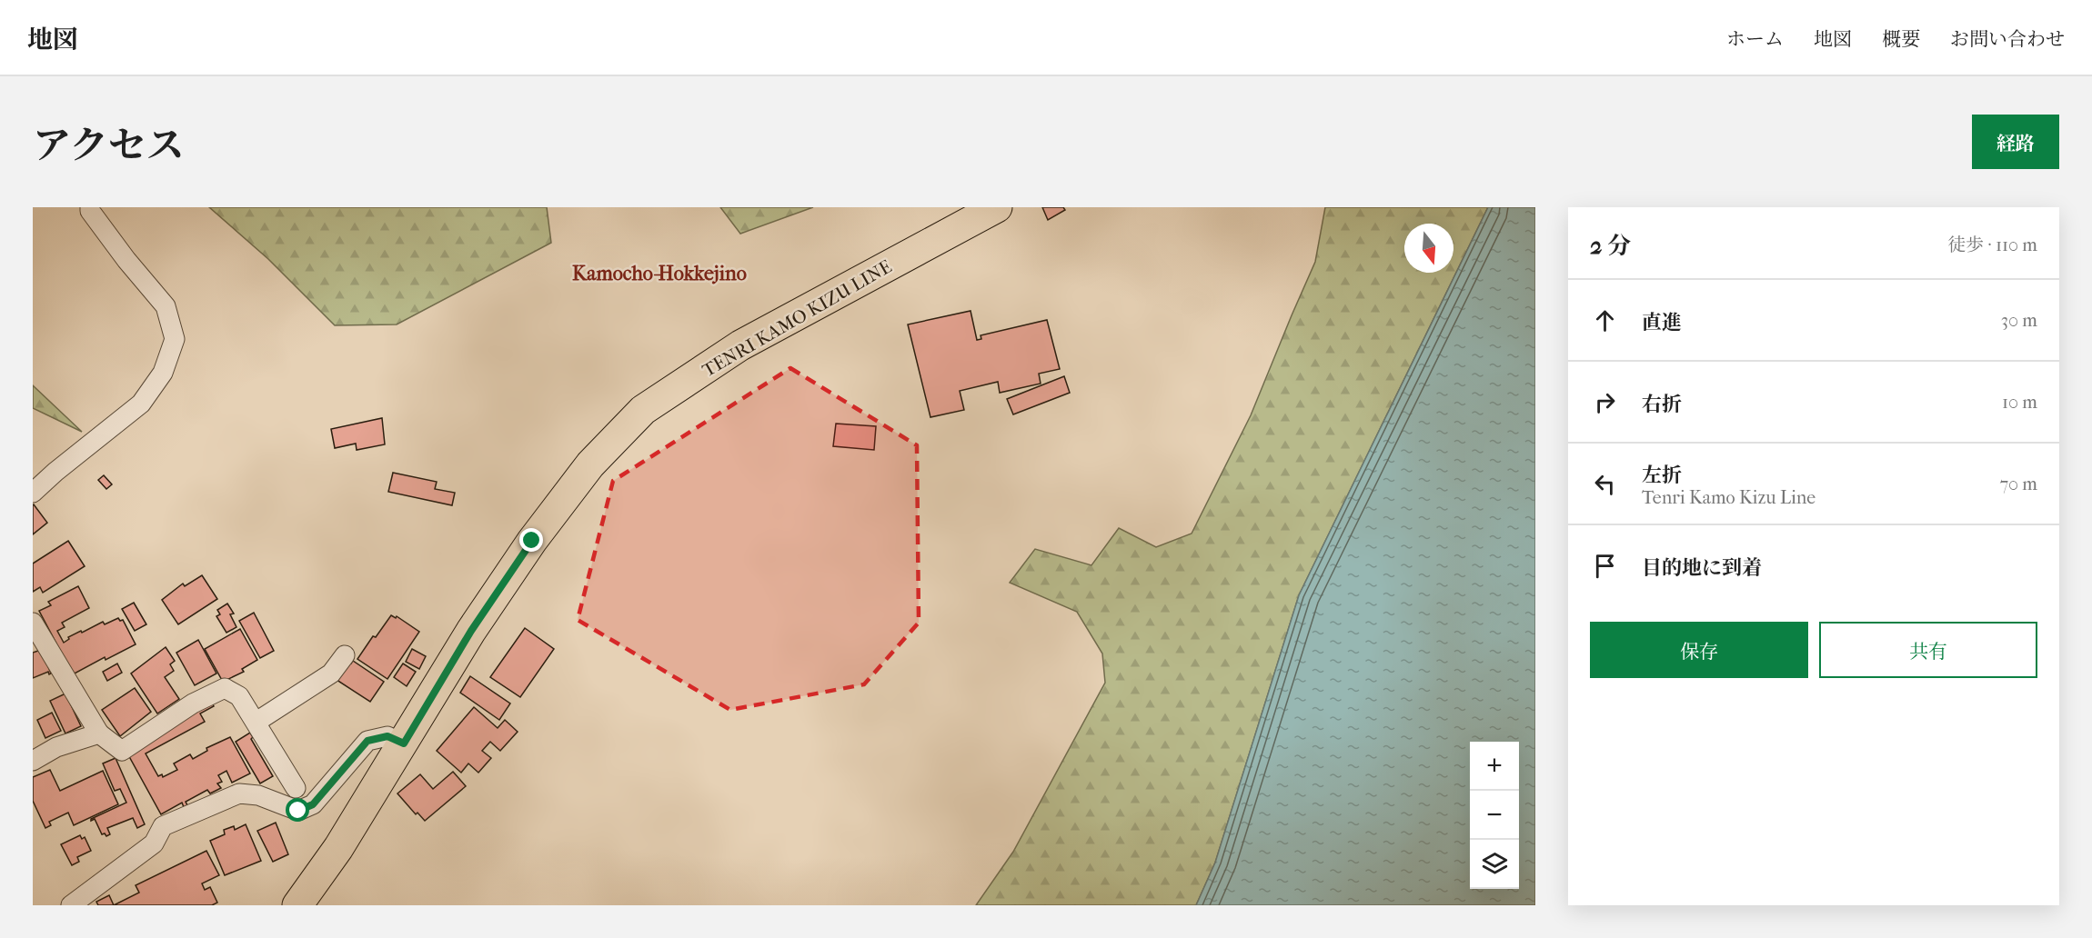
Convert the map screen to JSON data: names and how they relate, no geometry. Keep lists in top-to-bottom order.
{
  "streets": {
    "main road": ["TENRI KAMO KIZU LINE"]
  },
  "districts": ["Kamocho-Hokkejino"],
  "north": "bottom",
  "page": {
    "header": "地図",
    "nav": [
      "ホーム",
      "地図",
      "概要",
      "お問い合わせ"
    ],
    "title": "アクセス",
    "buttons": [
      "経路",
      ["保存", "共有"]
    ],
    "heading": ["2 分", "徒歩 · 110 m"],
    "list": [
      ["直進", "30 m"],
      ["右折", "10 m"],
      ["左折", "Tenri Kamo Kizu Line", "70 m"],
      "目的地に到着"
    ],
    "map_buttons": ["+", "−"]
  }
}
